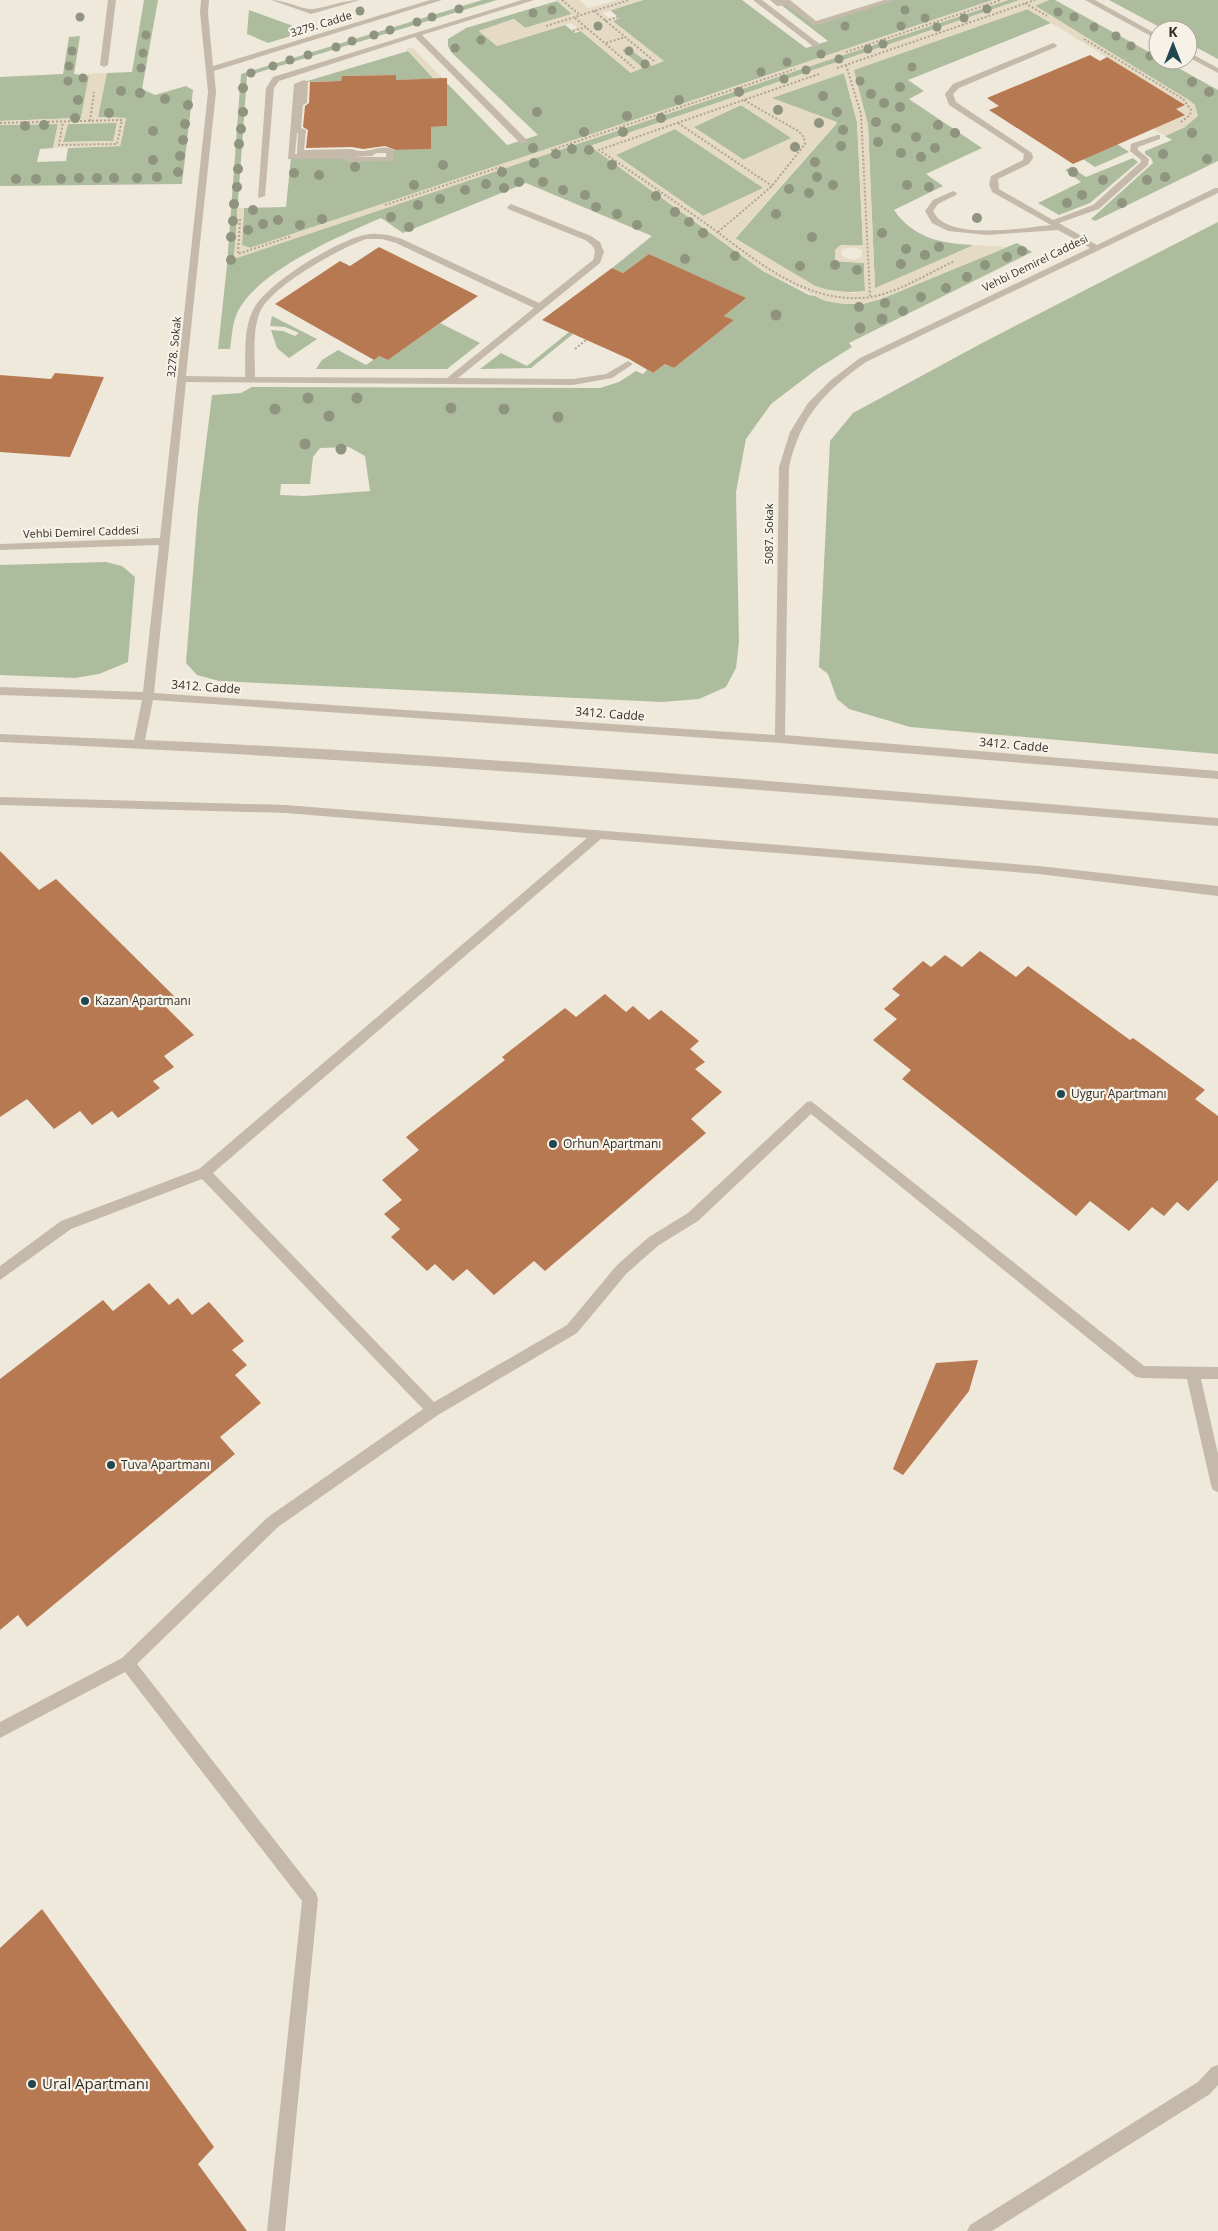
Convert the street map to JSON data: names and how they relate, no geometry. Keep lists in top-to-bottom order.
{
  "streets": {
    "street": [
      "3279. Cadde",
      "Vehbi Demirel Caddesi",
      "3278. Sokak",
      "5087. Sokak",
      "3412. Cadde"
    ]
  },
  "crossings": [
    ["3279. Cadde", "3278. Sokak"],
    ["Vehbi Demirel Caddesi", "3278. Sokak"],
    ["Vehbi Demirel Caddesi", "5087. Sokak"],
    ["3278. Sokak", "3412. Cadde"],
    ["5087. Sokak", "3412. Cadde"]
  ],
  "places": [
    "Kazan Apartmanı",
    "Uygur Apartmanı",
    "Orhun Apartmanı",
    "Tuva Apartmanı",
    "Ural Apartmanı"
  ],
  "north": "top"
}
